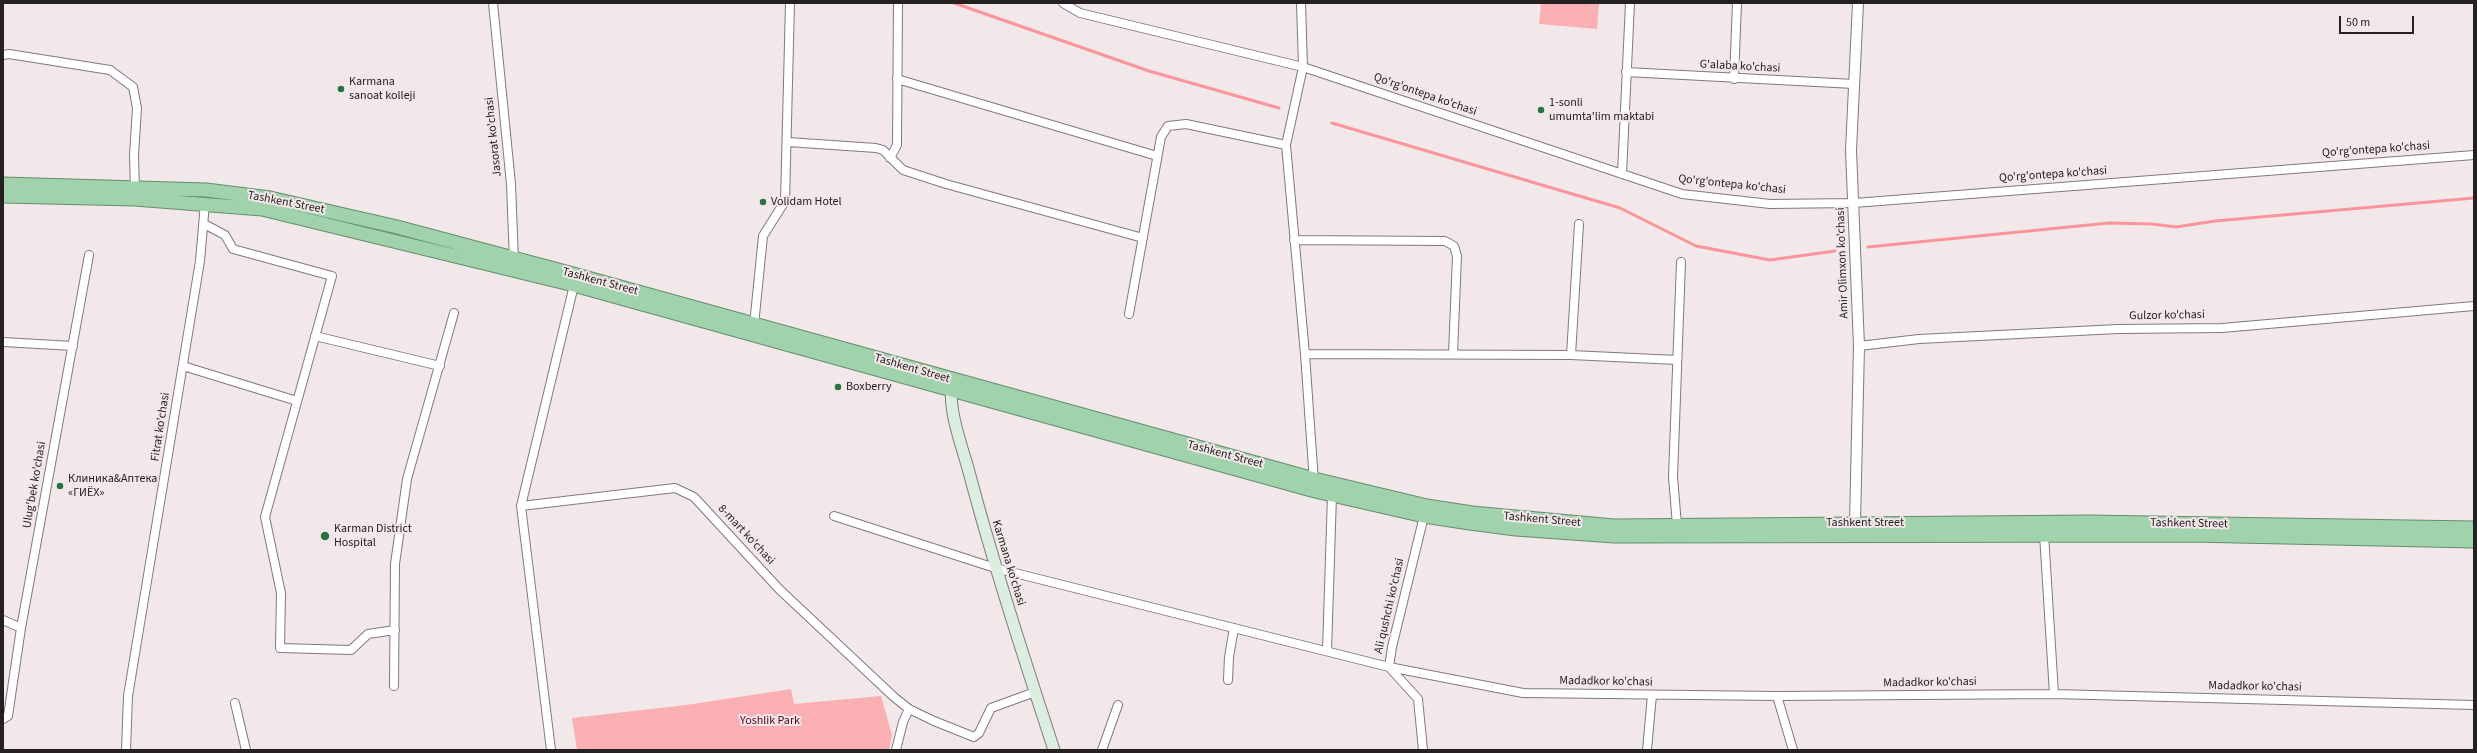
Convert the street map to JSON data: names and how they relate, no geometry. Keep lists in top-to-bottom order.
{
  "streets": {
    "highway": ["Tashkent Street"],
    "main road": ["Karmana ko'chasi"],
    "street": [
      "G'alaba ko'chasi",
      "Qo'rg'ontepa ko'chasi",
      "Jasorat ko'chasi",
      "Amir Olimxon ko'chasi",
      "Gulzor ko'chasi",
      "Fitrat ko'chasi",
      "Ulug'bek ko'chasi",
      "8-mart ko'chasi",
      "Ali qushchi ko'chasi",
      "Madadkor ko'chasi"
    ]
  },
  "crossings": [
    ["G'alaba ko'chasi", "Amir Olimxon ko'chasi"],
    ["Qo'rg'ontepa ko'chasi", "Amir Olimxon ko'chasi"],
    ["Jasorat ko'chasi", "Tashkent Street"],
    ["Tashkent Street", "Amir Olimxon ko'chasi"],
    ["Tashkent Street", "Fitrat ko'chasi"],
    ["Tashkent Street", "Karmana ko'chasi"],
    ["Tashkent Street", "Ali qushchi ko'chasi"],
    ["Amir Olimxon ko'chasi", "Gulzor ko'chasi"],
    ["8-mart ko'chasi", "Karmana ko'chasi"],
    ["Karmana ko'chasi", "Madadkor ko'chasi"],
    ["Ali qushchi ko'chasi", "Madadkor ko'chasi"]
  ],
  "parks": ["Yoshlik Park"],
  "places": [
    "Karmana sanoat kolleji",
    "1-sonli umumta'lim maktabi",
    "Volidam Hotel",
    "Boxberry",
    "Клиника&Аптека «ГИЁХ»",
    "Karman District Hospital"
  ],
  "scale_bar": "50 m"
}
